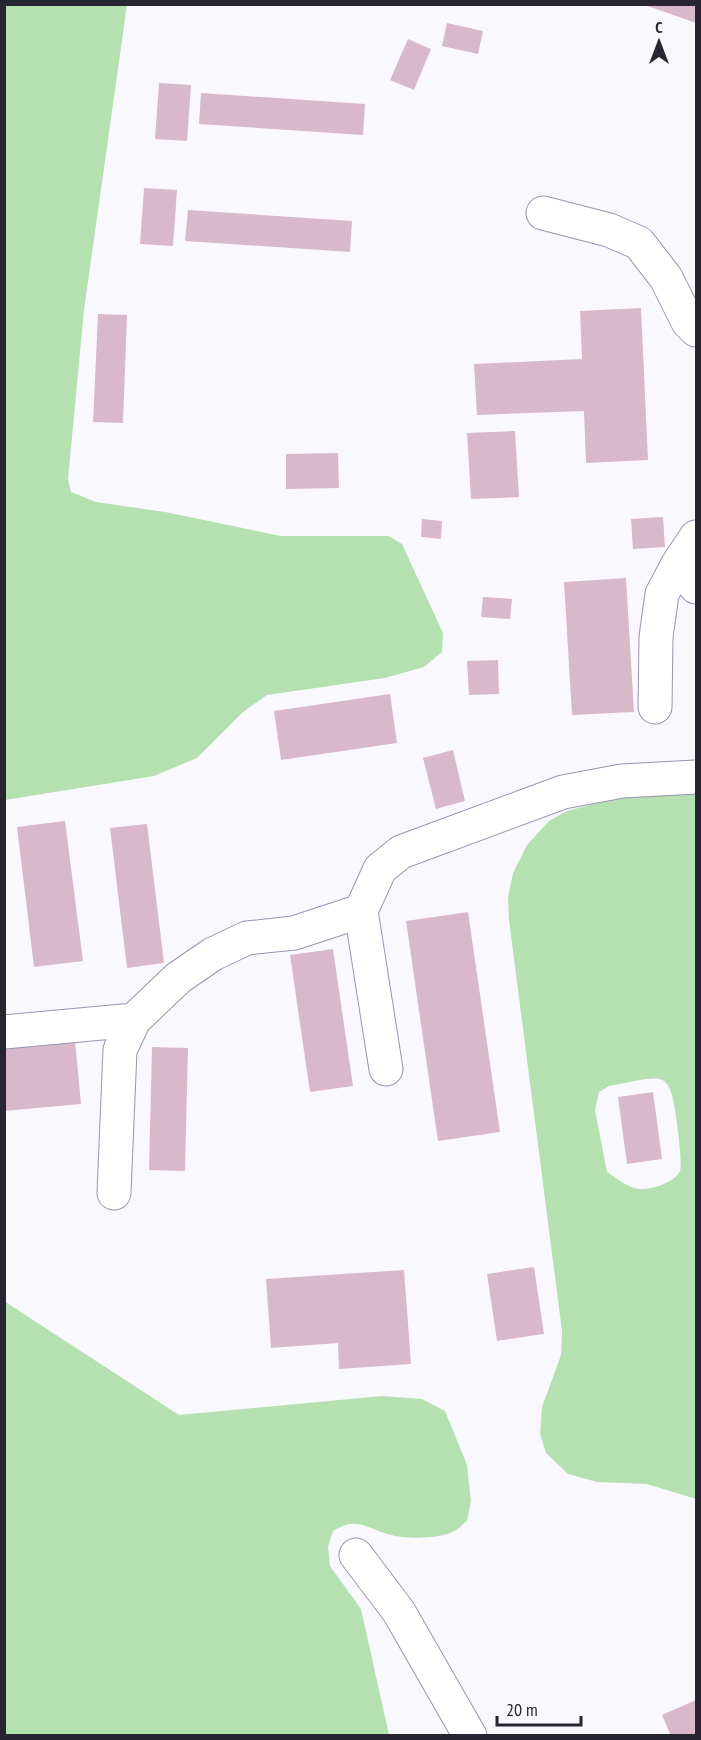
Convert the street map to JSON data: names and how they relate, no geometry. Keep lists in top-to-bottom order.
{
  "scale_bar": "20 m",
  "north": "top"
}
